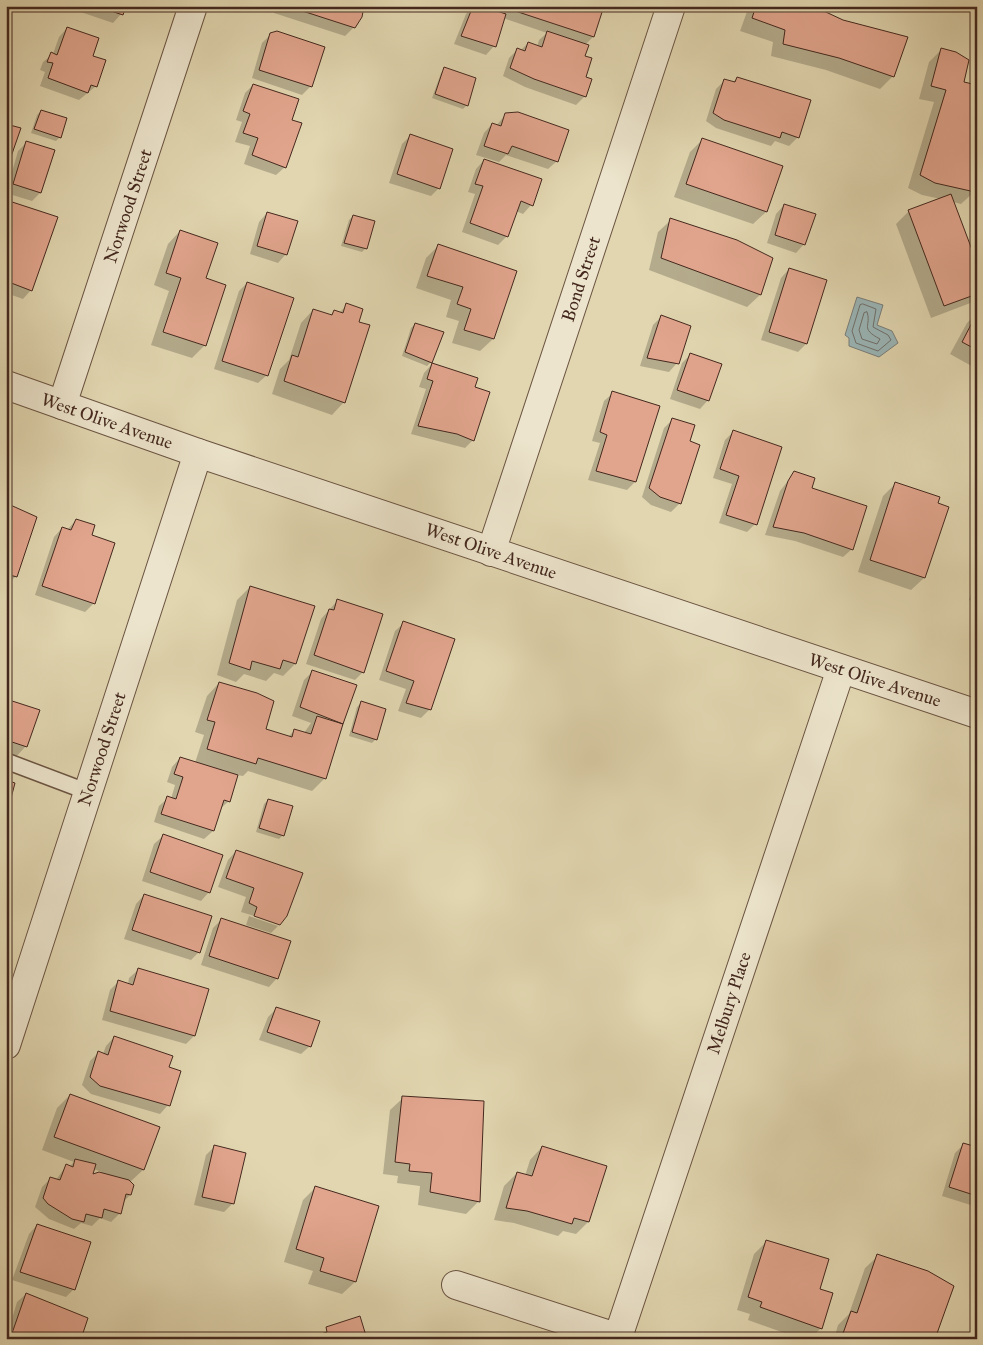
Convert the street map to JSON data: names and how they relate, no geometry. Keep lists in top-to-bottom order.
{
  "streets": {
    "street": [
      "Norwood Street",
      "Bond Street",
      "West Olive Avenue",
      "Melbury Place"
    ]
  },
  "crossings": [
    ["Norwood Street", "West Olive Avenue"],
    ["Bond Street", "West Olive Avenue"],
    ["West Olive Avenue", "Melbury Place"]
  ]
}
